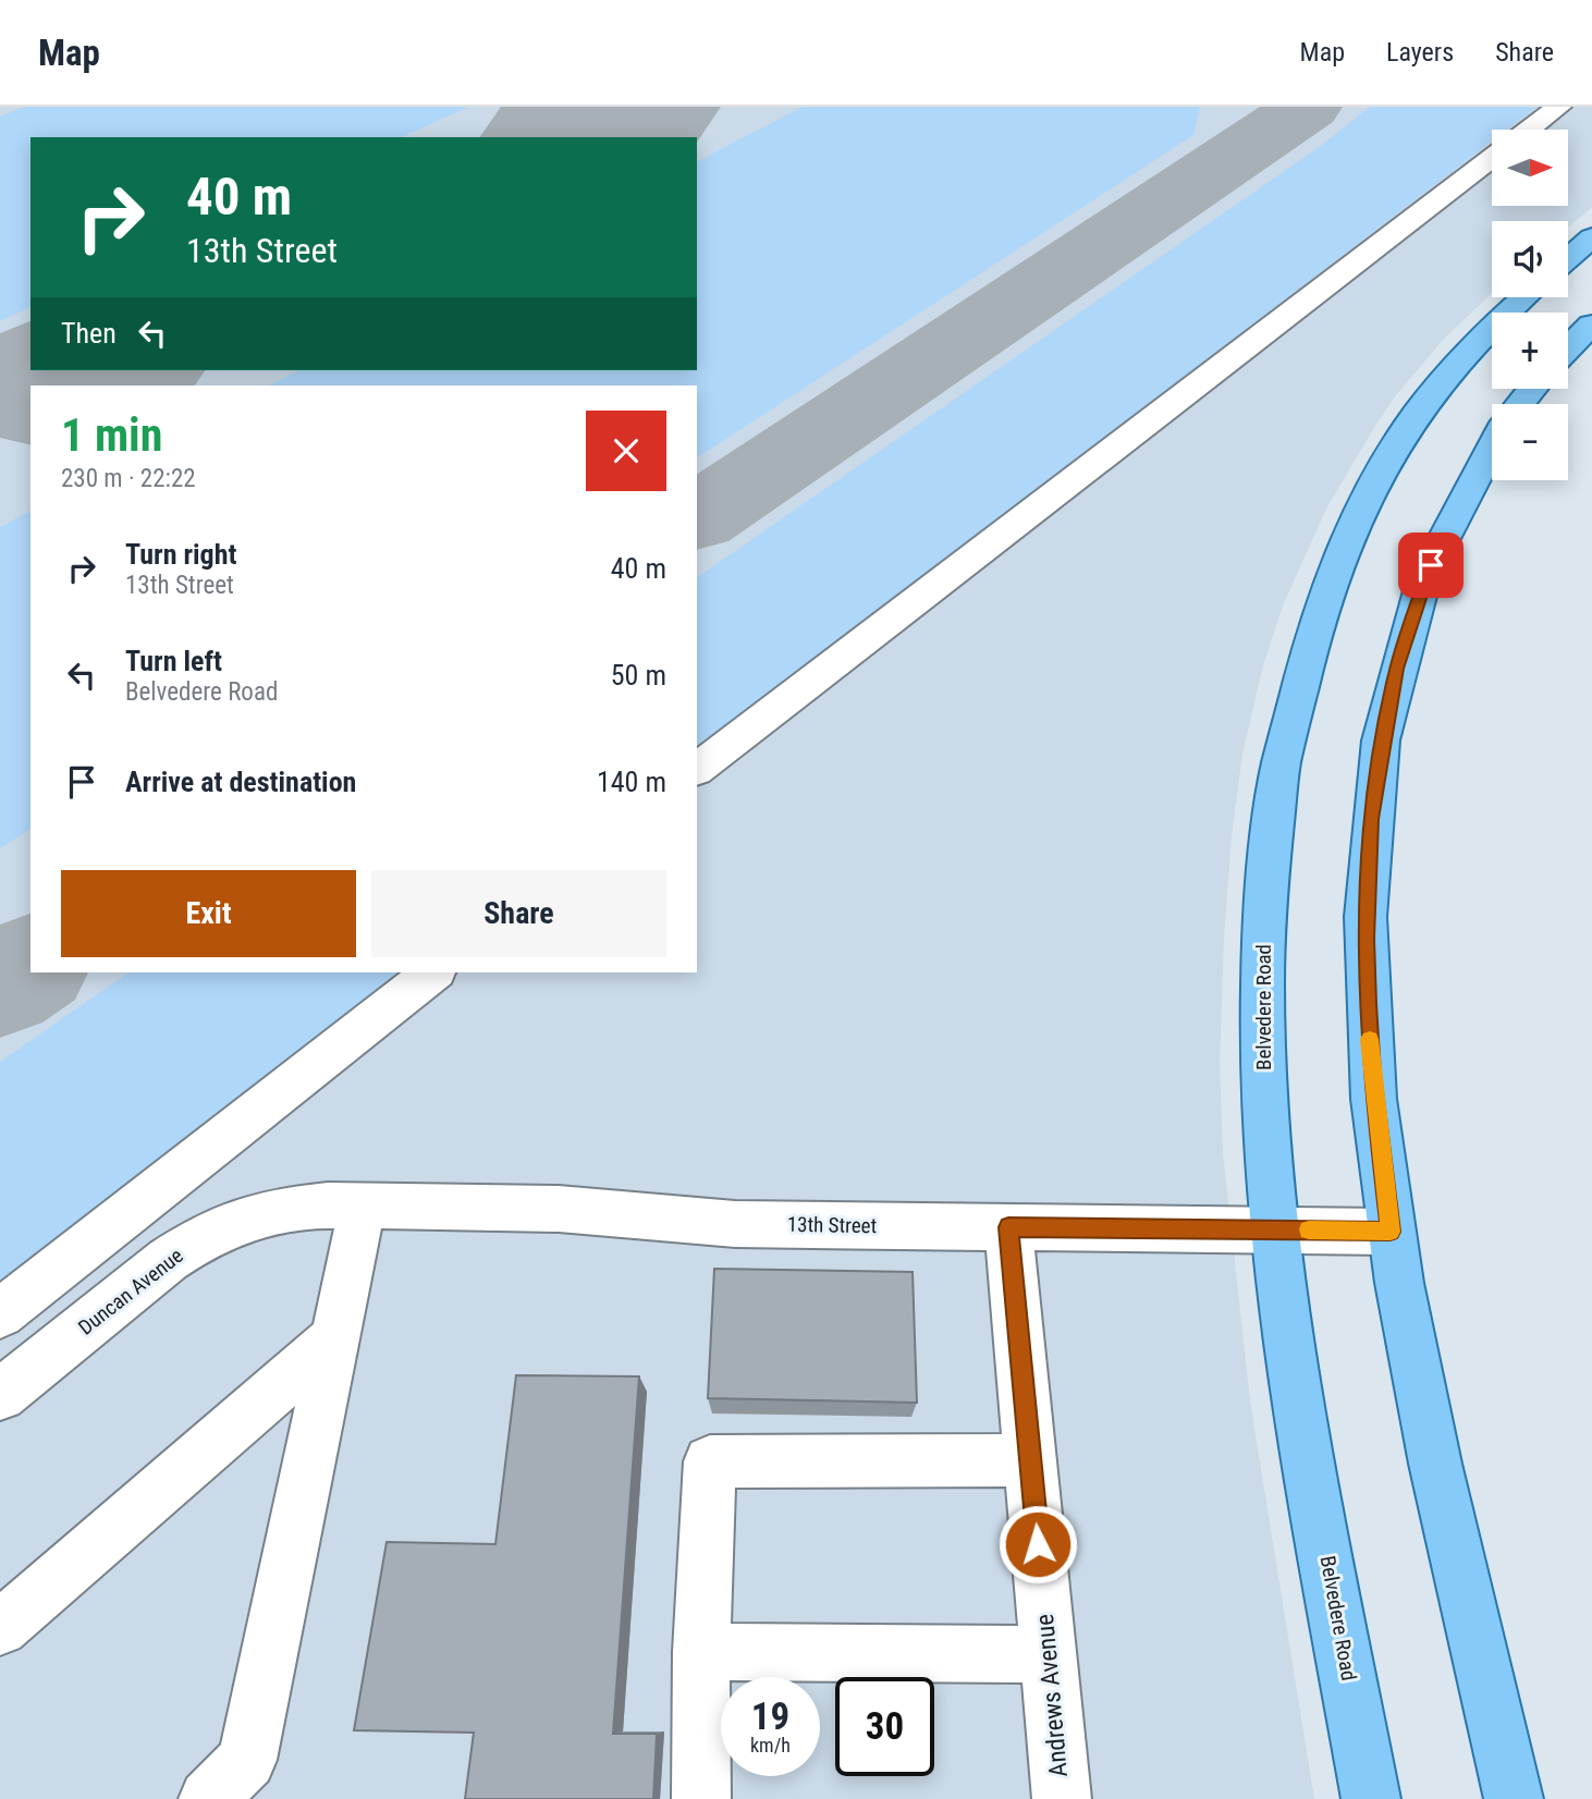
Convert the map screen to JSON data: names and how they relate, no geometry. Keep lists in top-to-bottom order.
{
  "streets": {
    "main road": ["Belvedere Road"],
    "street": ["13th Street", "Duncan Avenue", "Andrews Avenue"]
  },
  "crossings": [
    ["Belvedere Road", "13th Street"],
    ["13th Street", "Duncan Avenue"],
    ["13th Street", "Andrews Avenue"]
  ],
  "north": "right",
  "page": {
    "header": "Map",
    "nav": ["Map", "Layers", "Share"],
    "map_buttons": ["+", "−"],
    "turn": ["40 m", "13th Street"],
    "then": "Then",
    "heading": ["1 min", "230 m · 22:22"],
    "list": [
      {
        "name": "Turn right",
        "note": "13th Street",
        "value": "40 m"
      },
      {
        "name": "Turn left",
        "note": "Belvedere Road",
        "value": "50 m"
      },
      {
        "name": "Arrive at destination",
        "value": "140 m"
      }
    ],
    "buttons": ["Exit", "Share"],
    "speed": "19 km/h",
    "limit": "30"
  }
}
